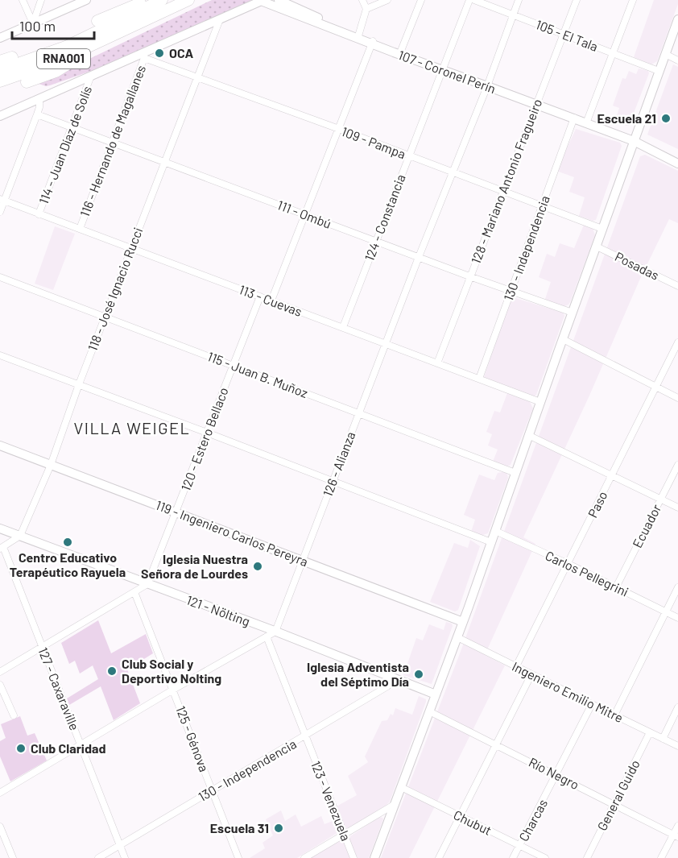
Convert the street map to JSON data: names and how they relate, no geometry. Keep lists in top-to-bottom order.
{
  "streets": {
    "highway": ["RNA001"],
    "street": [
      "105 - El Tala",
      "107 - Coronel Perín",
      "116 - Hernando de Magallanes",
      "109 - Pampa",
      "114 - Juan Díaz de Solís",
      "128 - Mariano Antonio Fragueiro",
      "111 - Ombú",
      "124 - Constancia",
      "130 - Independencia",
      "Posadas",
      "118 - José Ignacio Rucci",
      "113 - Cuevas",
      "115 - Juan B. Muñoz",
      "120 - Estero Bellaco",
      "126 - Alianza",
      "Paso",
      "Ecuador",
      "119 - Ingeniero Carlos Pereyra",
      "Carlos Pellegrini",
      "121 - Nölting",
      "127 - Caxaraville",
      "Ingeniero Emilio Mitre",
      "125 - Génova",
      "Río Negro",
      "General Guido",
      "123 - Venezuela",
      "Charcas",
      "Chubut"
    ]
  },
  "crossings": [
    ["105 - El Tala", "128 - Mariano Antonio Fragueiro"],
    ["105 - El Tala", "126 - Alianza"],
    ["107 - Coronel Perín", "128 - Mariano Antonio Fragueiro"],
    ["107 - Coronel Perín", "124 - Constancia"],
    ["107 - Coronel Perín", "130 - Independencia"],
    ["107 - Coronel Perín", "126 - Alianza"],
    ["116 - Hernando de Magallanes", "109 - Pampa"],
    ["116 - Hernando de Magallanes", "111 - Ombú"],
    ["116 - Hernando de Magallanes", "113 - Cuevas"],
    ["109 - Pampa", "128 - Mariano Antonio Fragueiro"],
    ["109 - Pampa", "124 - Constancia"],
    ["109 - Pampa", "130 - Independencia"],
    ["109 - Pampa", "118 - José Ignacio Rucci"],
    ["109 - Pampa", "126 - Alianza"],
    ["114 - Juan Díaz de Solís", "111 - Ombú"],
    ["114 - Juan Díaz de Solís", "113 - Cuevas"],
    ["128 - Mariano Antonio Fragueiro", "111 - Ombú"],
    ["128 - Mariano Antonio Fragueiro", "113 - Cuevas"],
    ["111 - Ombú", "124 - Constancia"],
    ["111 - Ombú", "130 - Independencia"],
    ["111 - Ombú", "118 - José Ignacio Rucci"],
    ["111 - Ombú", "126 - Alianza"],
    ["124 - Constancia", "113 - Cuevas"],
    ["130 - Independencia", "113 - Cuevas"],
    ["130 - Independencia", "121 - Nölting"],
    ["130 - Independencia", "127 - Caxaraville"],
    ["130 - Independencia", "125 - Génova"],
    ["130 - Independencia", "123 - Venezuela"],
    ["118 - José Ignacio Rucci", "113 - Cuevas"],
    ["118 - José Ignacio Rucci", "115 - Juan B. Muñoz"],
    ["118 - José Ignacio Rucci", "119 - Ingeniero Carlos Pereyra"],
    ["118 - José Ignacio Rucci", "121 - Nölting"],
    ["113 - Cuevas", "120 - Estero Bellaco"],
    ["113 - Cuevas", "126 - Alianza"],
    ["115 - Juan B. Muñoz", "120 - Estero Bellaco"],
    ["115 - Juan B. Muñoz", "126 - Alianza"],
    ["120 - Estero Bellaco", "119 - Ingeniero Carlos Pereyra"],
    ["120 - Estero Bellaco", "121 - Nölting"],
    ["126 - Alianza", "119 - Ingeniero Carlos Pereyra"],
    ["126 - Alianza", "121 - Nölting"],
    ["Paso", "Carlos Pellegrini"],
    ["Paso", "Ingeniero Emilio Mitre"],
    ["Ecuador", "Carlos Pellegrini"],
    ["Ingeniero Emilio Mitre", "General Guido"],
    ["Ingeniero Emilio Mitre", "Charcas"],
    ["Río Negro", "General Guido"],
    ["Río Negro", "Charcas"],
    ["Charcas", "Chubut"]
  ],
  "districts": ["VILLA WEIGEL"],
  "places": [
    "OCA",
    "Escuela 21",
    "Centro Educativo Terapéutico Rayuela",
    "Iglesia Nuestra Señora de Lourdes",
    "Club Social y Deportivo Nolting",
    "Iglesia Adventista del Séptimo Día",
    "Club Claridad",
    "Escuela 31"
  ],
  "scale_bar": "100 m"
}
